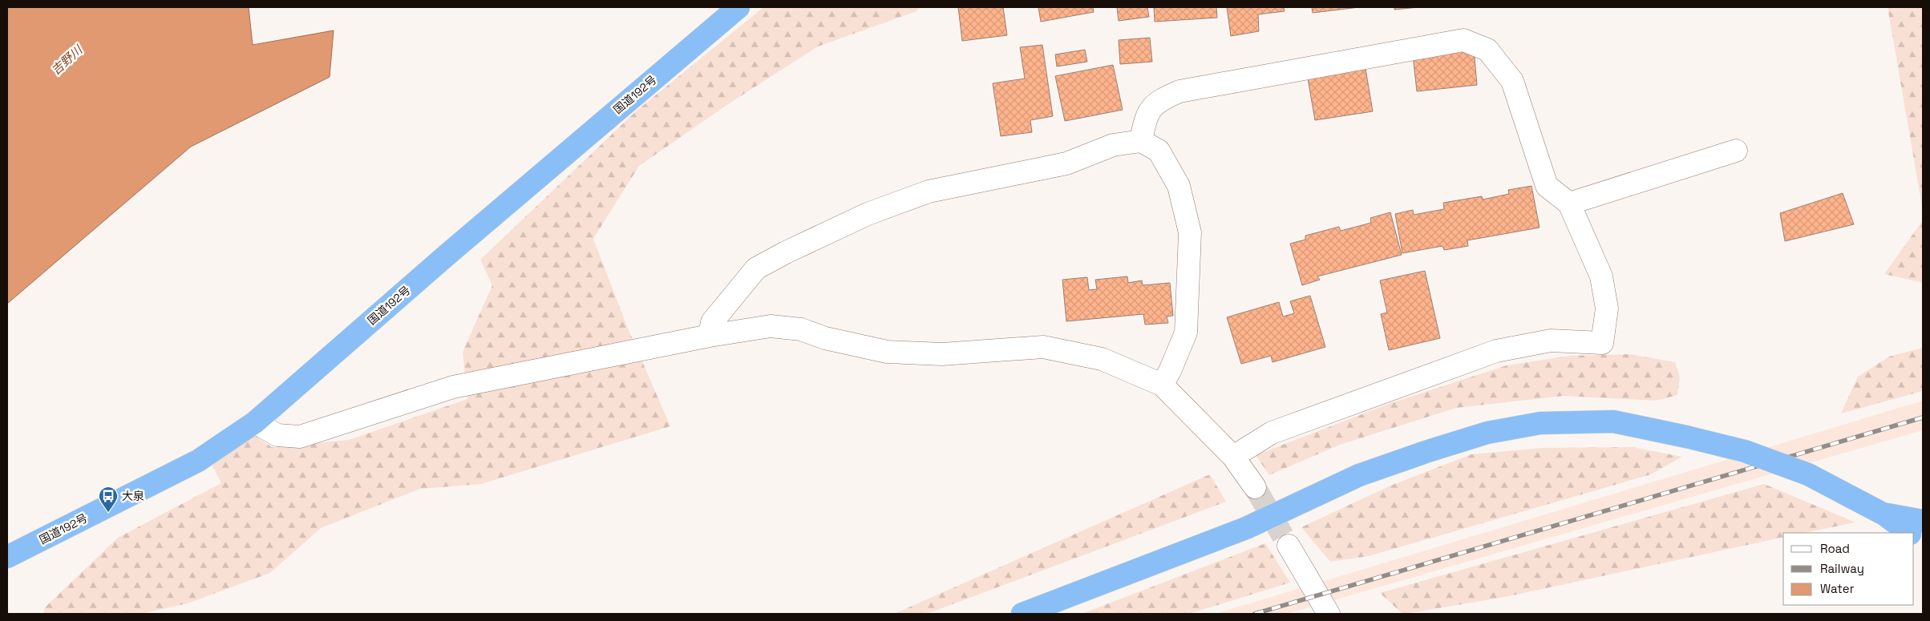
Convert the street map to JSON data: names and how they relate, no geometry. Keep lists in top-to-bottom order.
{
  "streets": {
    "highway": ["国道192号"]
  },
  "water": ["吉野川"],
  "places": {
    "bus stop": ["大泉"]
  },
  "legend": ["Road", "Railway", "Water"]
}
